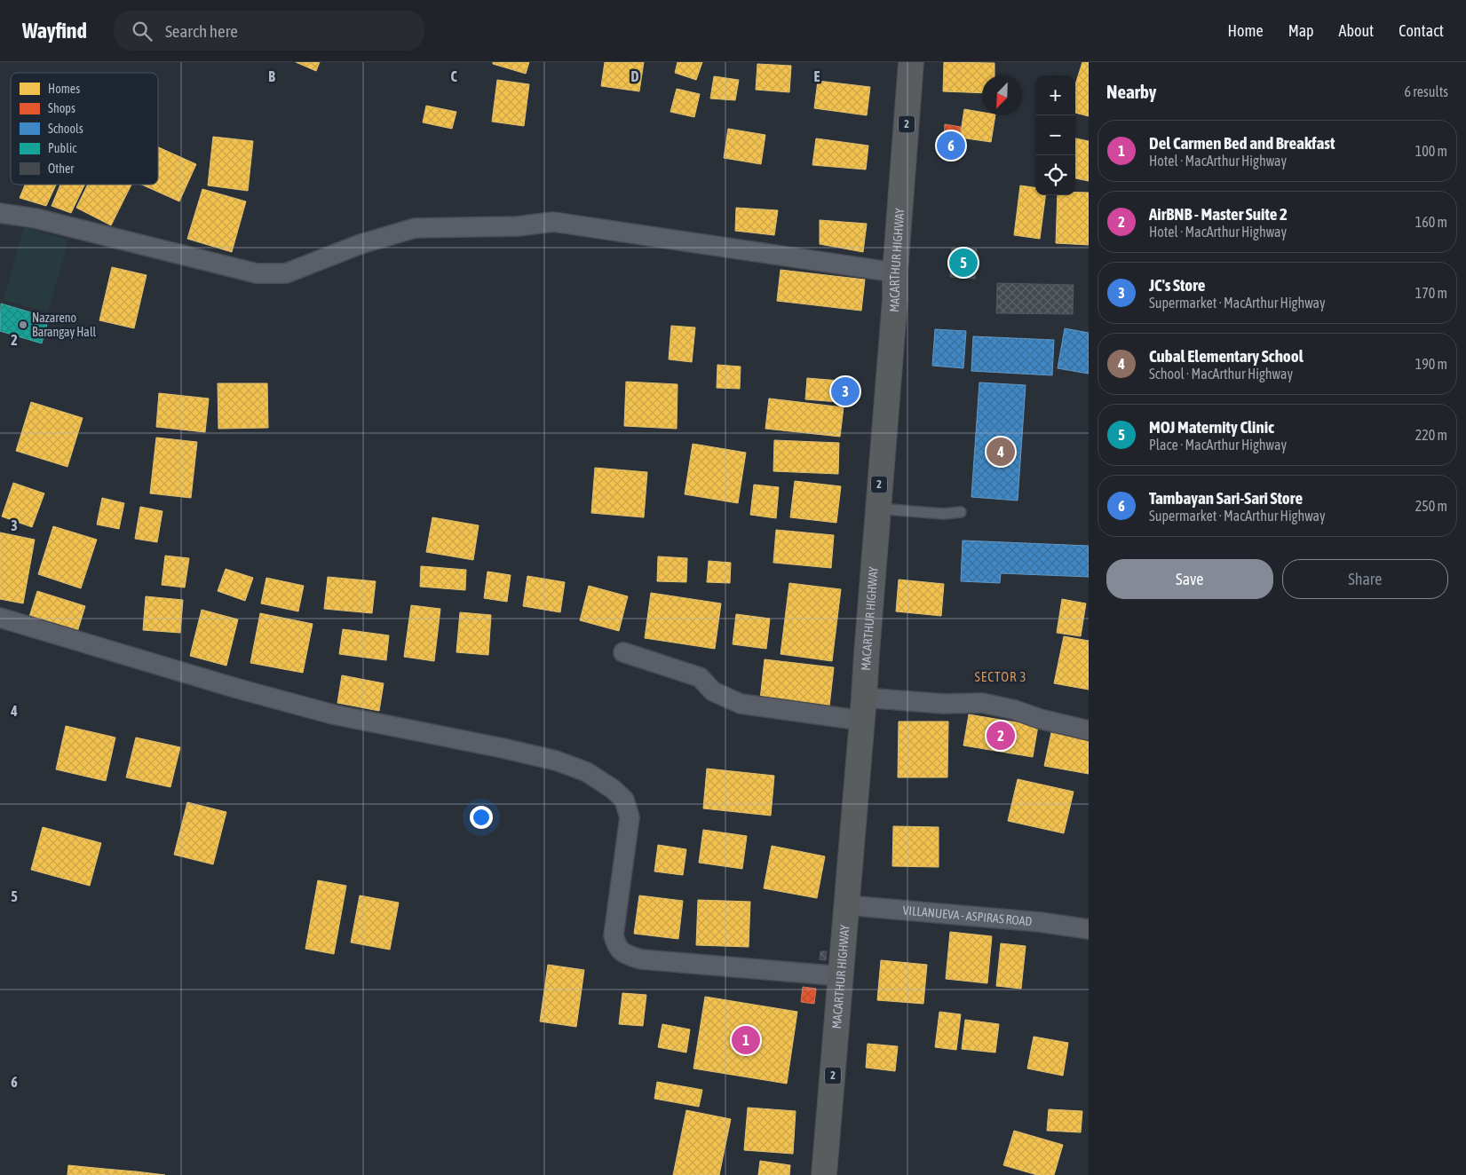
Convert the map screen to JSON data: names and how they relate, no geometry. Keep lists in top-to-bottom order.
{
  "streets": {
    "highway": ["2", "MACARTHUR HIGHWAY"],
    "street": ["VILLANUEVA - ASPIRAS ROAD"]
  },
  "crossings": [
    ["MACARTHUR HIGHWAY", "VILLANUEVA - ASPIRAS ROAD"]
  ],
  "districts": ["SECTOR 3"],
  "places": ["Nazareno Barangay Hall"],
  "legend": [
    "Homes",
    "Shops",
    "Schools",
    "Public",
    "Other"
  ],
  "north": "bottom left",
  "page": {
    "header": "Wayfind",
    "search": "Search here",
    "nav": [
      "Home",
      "Map",
      "About",
      "Contact"
    ],
    "heading": ["Nearby", "6 results"],
    "map_buttons": ["+", "−"],
    "list": [
      {
        "mark": "1",
        "name": "Del Carmen Bed and Breakfast",
        "note": "Hotel · MacArthur Highway",
        "value": "100 m"
      },
      {
        "mark": "2",
        "name": "AirBNB - Master Suite 2",
        "note": "Hotel · MacArthur Highway",
        "value": "160 m"
      },
      {
        "mark": "3",
        "name": "JC's Store",
        "note": "Supermarket · MacArthur Highway",
        "value": "170 m"
      },
      {
        "mark": "4",
        "name": "Cubal Elementary School",
        "note": "School · MacArthur Highway",
        "value": "190 m"
      },
      {
        "mark": "5",
        "name": "MOJ Maternity Clinic",
        "note": "Place · MacArthur Highway",
        "value": "220 m"
      },
      {
        "mark": "6",
        "name": "Tambayan Sari-Sari Store",
        "note": "Supermarket · MacArthur Highway",
        "value": "250 m"
      }
    ],
    "pins": [
      "6",
      "5",
      "3",
      "4",
      "2",
      "1"
    ],
    "buttons": ["Save", "Share"]
  },
  "grid": {
    "columns": [
      "B",
      "C",
      "D",
      "E"
    ],
    "rows": [
      "2",
      "3",
      "4",
      "5",
      "6"
    ]
  }
}
